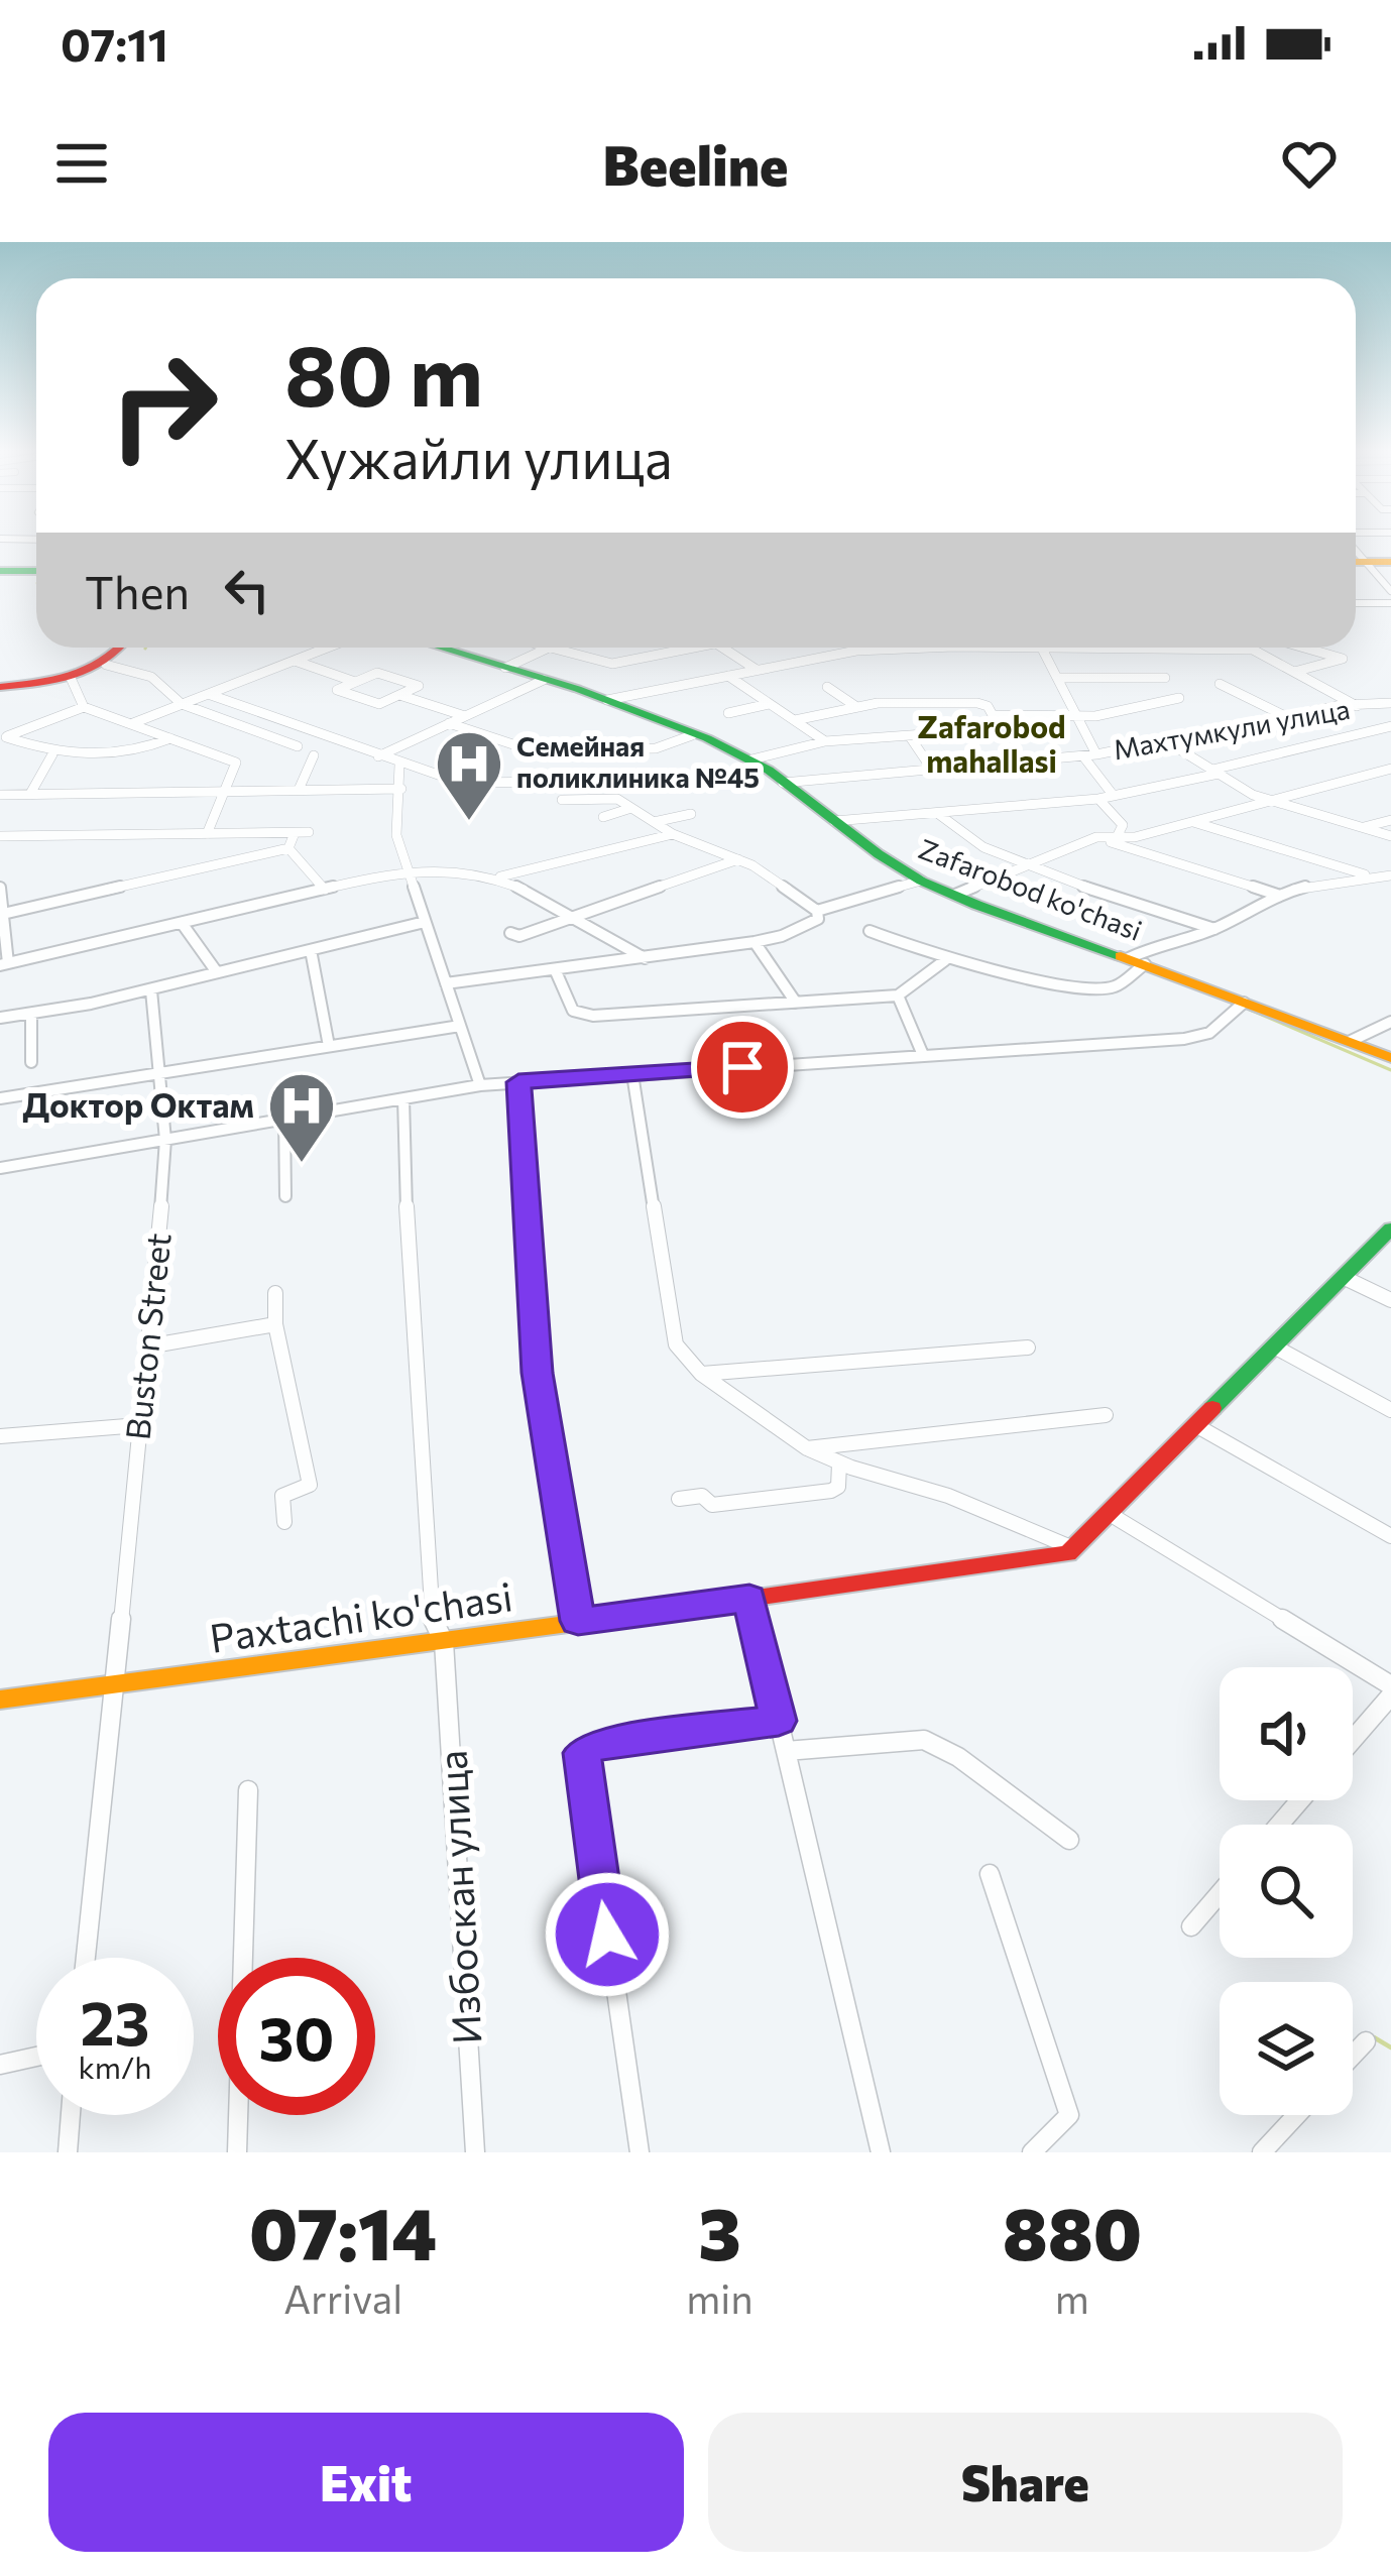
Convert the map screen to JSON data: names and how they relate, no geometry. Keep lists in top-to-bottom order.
{
  "streets": {
    "main road": ["Zafarobod ko'chasi", "Paxtachi ko'chasi"],
    "street": ["Махтумкули улица", "Buston Street", "Избоскан улица"]
  },
  "crossings": [
    ["Махтумкули улица", "Zafarobod ko'chasi"],
    ["Buston Street", "Paxtachi ko'chasi"],
    ["Paxtachi ko'chasi", "Избоскан улица"]
  ],
  "districts": ["Zafarobod mahallasi"],
  "places": {
    "hospital": ["Семейная поликлиника №45", "Доктор Октам"]
  },
  "page": {
    "status": "07:11",
    "header": "Beeline",
    "turn": ["80 m", "Хужайли улица"],
    "then": "Then",
    "speed": "23 km/h",
    "limit": "30",
    "eta": [
      "07:14",
      "Arrival",
      "3",
      "min",
      "880",
      "m"
    ],
    "buttons": ["Exit", "Share"]
  }
}
